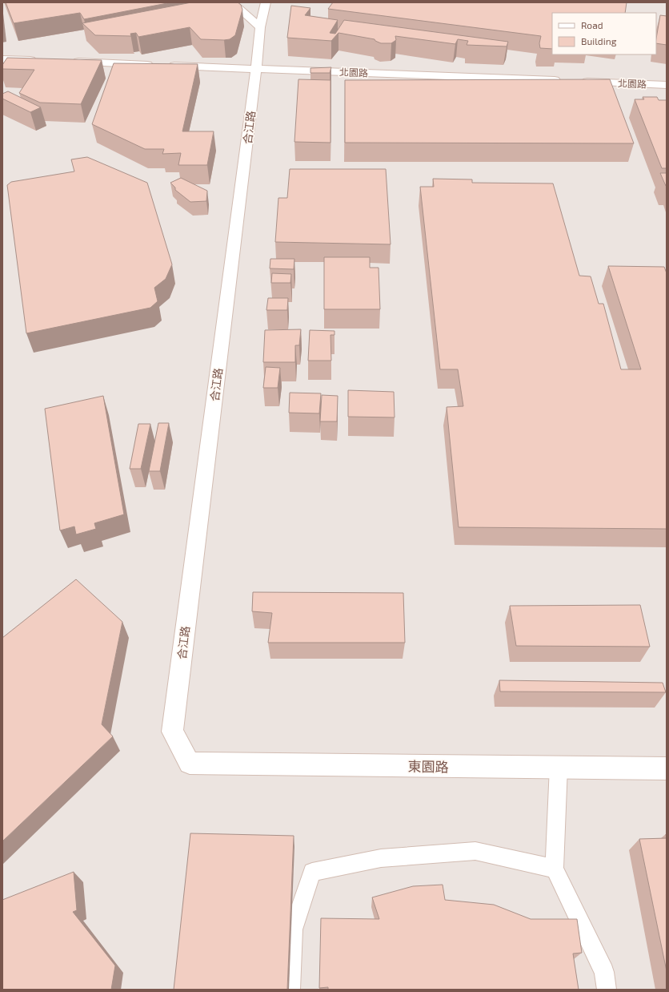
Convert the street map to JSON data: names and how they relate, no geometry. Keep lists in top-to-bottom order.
{
  "streets": {
    "street": ["北園路", "合江路", "東園路"]
  },
  "crossings": [
    ["北園路", "合江路"],
    ["合江路", "東園路"]
  ],
  "legend": ["Road", "Building"]
}
